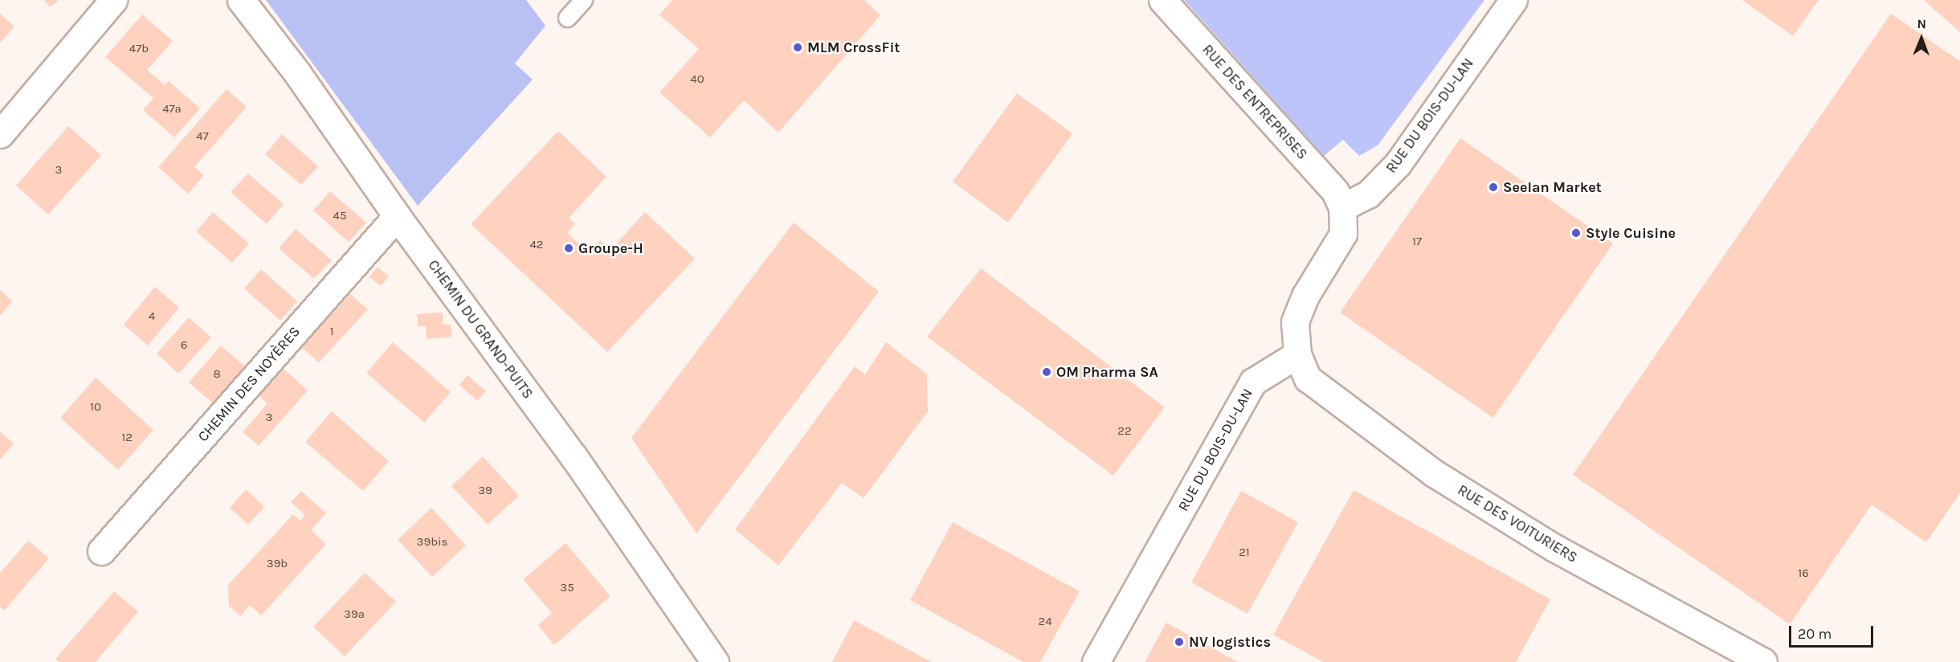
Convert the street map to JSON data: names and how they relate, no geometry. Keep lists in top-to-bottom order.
{
  "streets": {
    "street": [
      "RUE DES ENTREPRISES",
      "RUE DU BOIS-DU-LAN",
      "CHEMIN DU GRAND-PUITS",
      "CHEMIN DES NOYÈRES",
      "RUE DES VOITURIERS"
    ]
  },
  "crossings": [
    ["RUE DES ENTREPRISES", "RUE DU BOIS-DU-LAN"],
    ["RUE DU BOIS-DU-LAN", "RUE DES VOITURIERS"],
    ["CHEMIN DU GRAND-PUITS", "CHEMIN DES NOYÈRES"]
  ],
  "places": [
    "MLM CrossFit",
    "Seelan Market",
    "Style Cuisine",
    "Groupe-H",
    "OM Pharma SA",
    "NV logistics"
  ],
  "house_numbers": [
    "47b",
    "40",
    "47a",
    "47",
    "3",
    "45",
    "17",
    "42",
    "4",
    "1",
    "6",
    "8",
    "10",
    "3",
    "22",
    "12",
    "39",
    "39bis",
    "21",
    "39b",
    "16",
    "35",
    "39a",
    "24"
  ],
  "scale_bar": "20 m",
  "north": "top"
}
